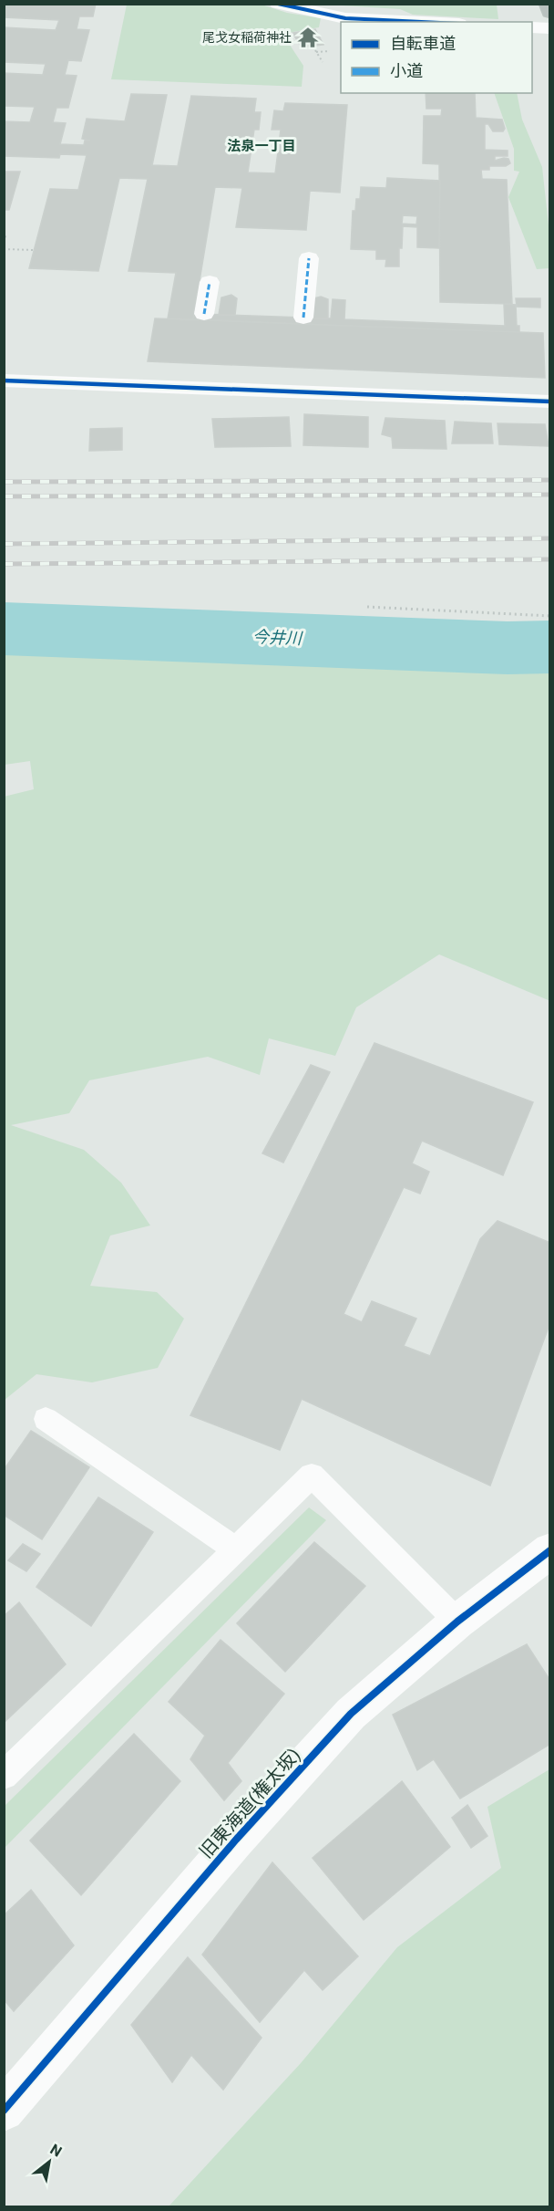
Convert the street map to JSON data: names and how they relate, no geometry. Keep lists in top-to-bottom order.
{
  "streets": {
    "street": ["旧東海道(権太坂)"]
  },
  "districts": ["法泉一丁目"],
  "water": ["今井川"],
  "places": {
    "temple": ["尾戈女稲荷神社"]
  },
  "legend": ["自転車道", "小道"],
  "north": "top right"
}
